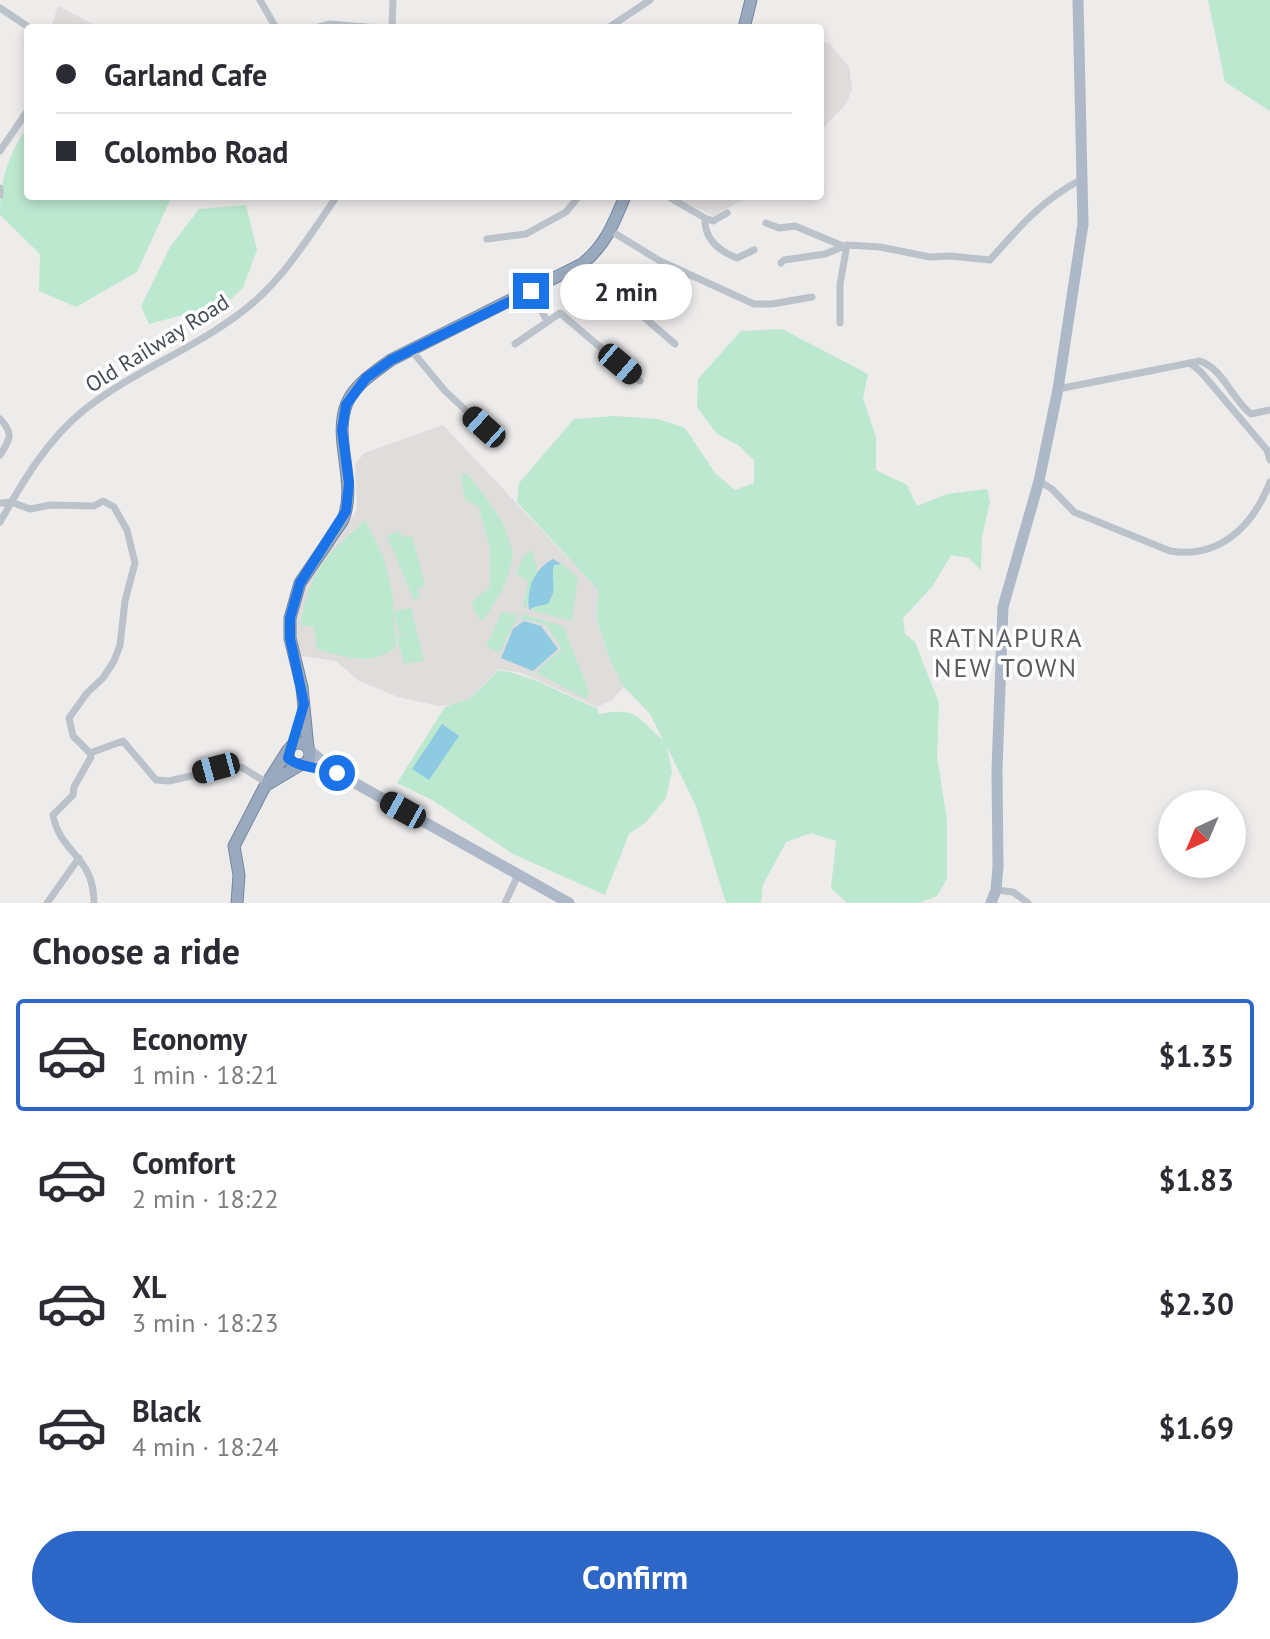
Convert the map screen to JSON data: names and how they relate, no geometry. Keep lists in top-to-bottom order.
{
  "streets": {
    "street": ["Old Railway Road"]
  },
  "districts": ["RATNAPURA NEW TOWN"],
  "north": "bottom left",
  "page": {
    "banner": ["Garland Cafe", "Colombo Road"],
    "bubble": "2 min",
    "heading": "Choose a ride",
    "list": [
      {
        "name": "Economy",
        "note": "1 min · 18:21",
        "value": "$1.35"
      },
      {
        "name": "Comfort",
        "note": "2 min · 18:22",
        "value": "$1.83"
      },
      {
        "name": "XL",
        "note": "3 min · 18:23",
        "value": "$2.30"
      },
      {
        "name": "Black",
        "note": "4 min · 18:24",
        "value": "$1.69"
      }
    ],
    "buttons": "Confirm"
  }
}
